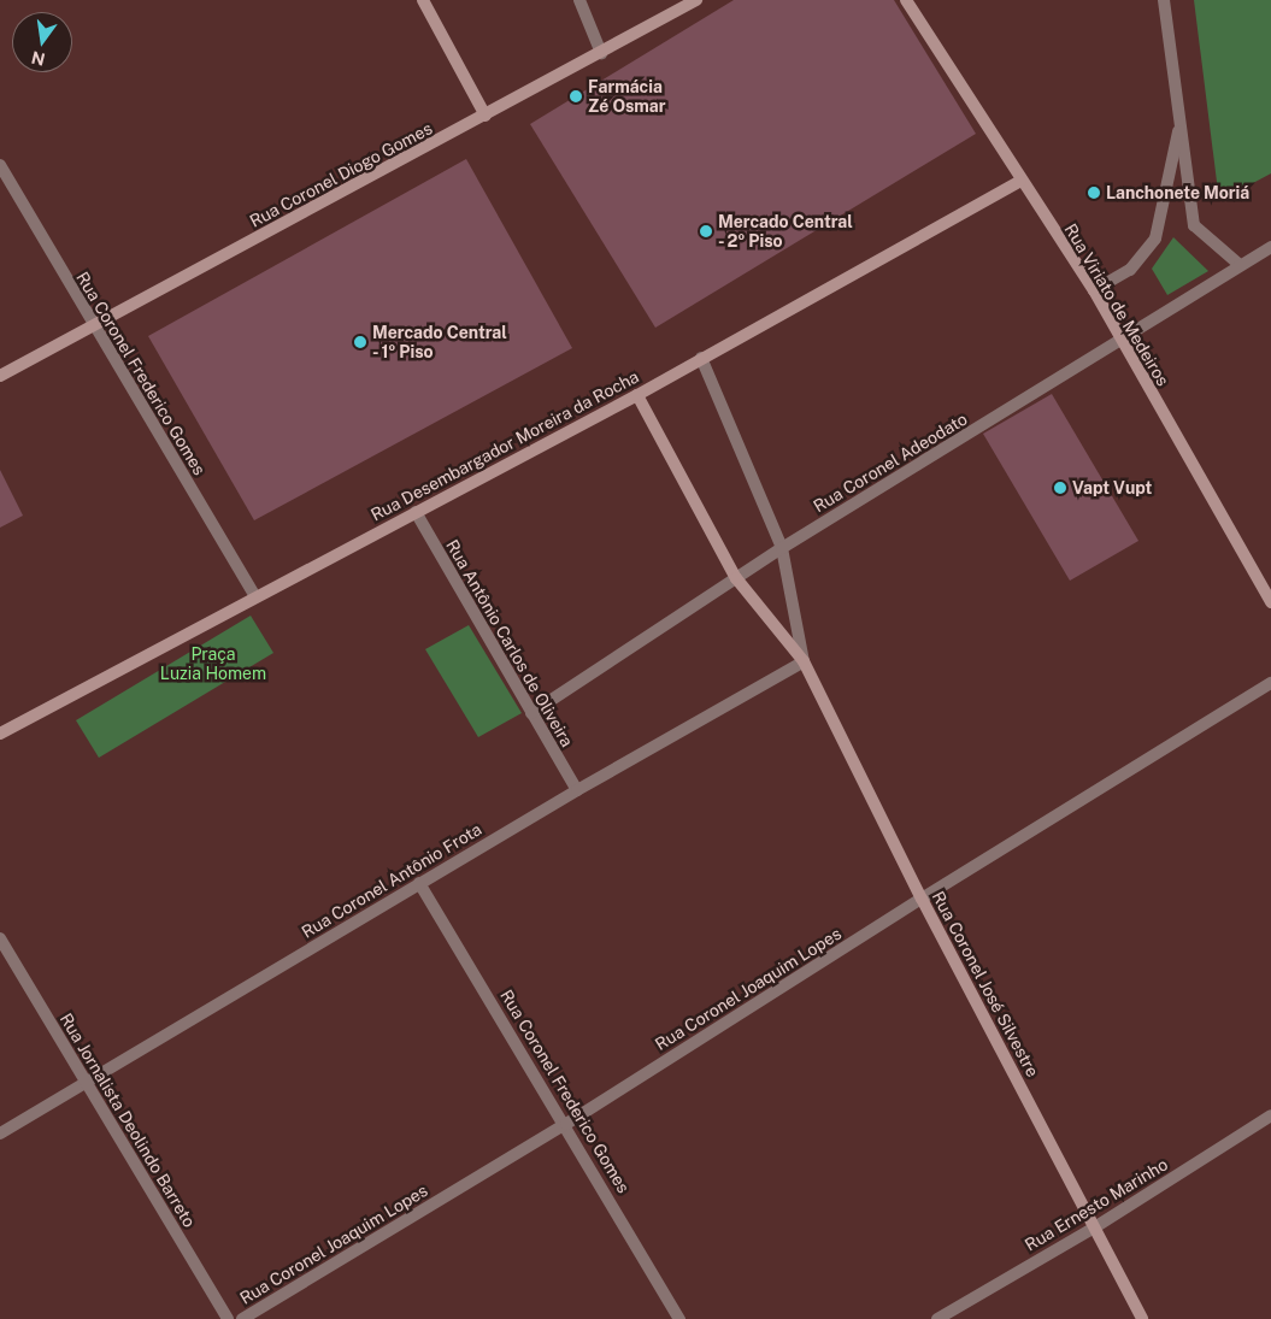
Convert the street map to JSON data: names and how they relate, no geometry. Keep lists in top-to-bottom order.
{
  "streets": {
    "main road": [
      "Rua Coronel Diogo Gomes",
      "Rua Viriato de Medeiros",
      "Rua Desembargador Moreira da Rocha",
      "Rua Coronel José Silvestre"
    ],
    "street": [
      "Rua Coronel Frederico Gomes",
      "Rua Coronel Adeodato",
      "Rua Antônio Carlos de Oliveira",
      "Rua Coronel Antônio Frota",
      "Rua Coronel Joaquim Lopes",
      "Rua Jornalista Deolindo Barreto",
      "Rua Ernesto Marinho"
    ]
  },
  "crossings": [
    ["Rua Coronel Diogo Gomes", "Rua Coronel Frederico Gomes"],
    ["Rua Viriato de Medeiros", "Rua Desembargador Moreira da Rocha"],
    ["Rua Viriato de Medeiros", "Rua Coronel Adeodato"],
    ["Rua Coronel Frederico Gomes", "Rua Desembargador Moreira da Rocha"],
    ["Rua Coronel Frederico Gomes", "Rua Coronel Antônio Frota"],
    ["Rua Coronel Frederico Gomes", "Rua Coronel Joaquim Lopes"],
    ["Rua Desembargador Moreira da Rocha", "Rua Antônio Carlos de Oliveira"],
    ["Rua Desembargador Moreira da Rocha", "Rua Coronel José Silvestre"],
    ["Rua Coronel Adeodato", "Rua Antônio Carlos de Oliveira"],
    ["Rua Coronel Adeodato", "Rua Coronel José Silvestre"],
    ["Rua Antônio Carlos de Oliveira", "Rua Coronel Antônio Frota"],
    ["Rua Coronel Antônio Frota", "Rua Coronel José Silvestre"],
    ["Rua Coronel Antônio Frota", "Rua Jornalista Deolindo Barreto"],
    ["Rua Coronel José Silvestre", "Rua Coronel Joaquim Lopes"],
    ["Rua Coronel José Silvestre", "Rua Ernesto Marinho"]
  ],
  "parks": ["Praça Luzia Homem"],
  "places": [
    "Farmácia Zé Osmar",
    "Lanchonete Moriá",
    "Mercado Central - 2º Piso",
    "Mercado Central - 1º Piso",
    "Vapt Vupt"
  ],
  "north": "bottom"
}
